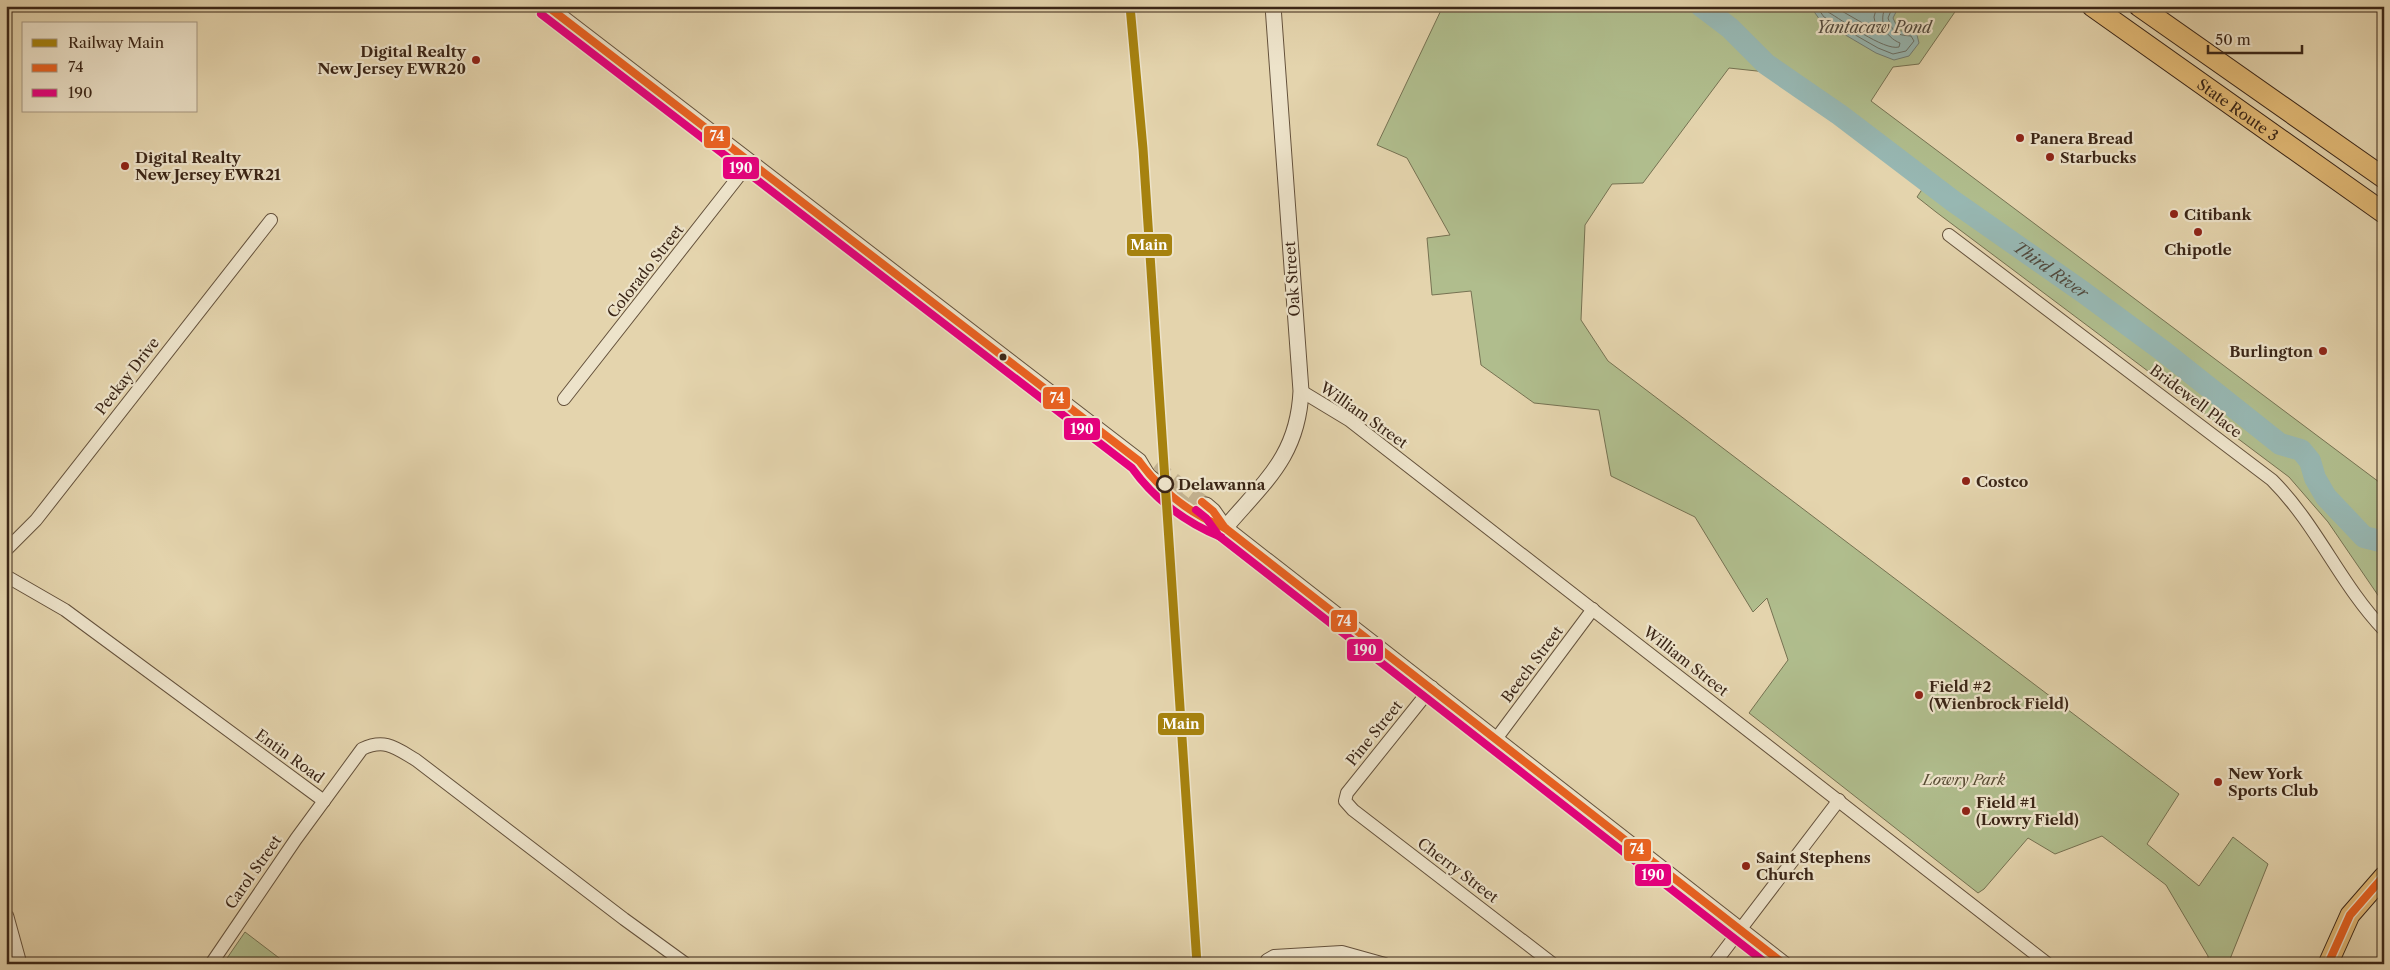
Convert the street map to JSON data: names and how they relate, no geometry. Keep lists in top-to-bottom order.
{
  "streets": {
    "highway": ["State Route 3"],
    "street": [
      "Colorado Street",
      "Oak Street",
      "Peekay Drive",
      "Bridewell Place",
      "William Street",
      "Beech Street",
      "Pine Street",
      "Entin Road",
      "Cherry Street",
      "Carol Street"
    ]
  },
  "crossings": [
    ["Oak Street", "William Street"],
    ["William Street", "Beech Street"],
    ["Pine Street", "Cherry Street"],
    ["Entin Road", "Carol Street"]
  ],
  "water": ["Yantacaw Pond", "Third River"],
  "parks": ["Lowry Park"],
  "places": [
    "Digital Realty New Jersey EWR20",
    "Panera Bread",
    "Starbucks",
    "Digital Realty New Jersey EWR21",
    "Citibank",
    "Chipotle",
    "Burlington",
    "Costco",
    "Delawanna",
    "Field #2 (Wienbrock Field)",
    "New York Sports Club",
    "Field #1 (Lowry Field)",
    "Saint Stephens Church"
  ],
  "lines": ["rail line Main", "transit line 74", "transit line 190"],
  "legend": ["Railway Main", "74", "190"],
  "scale_bar": "50 m"
}
